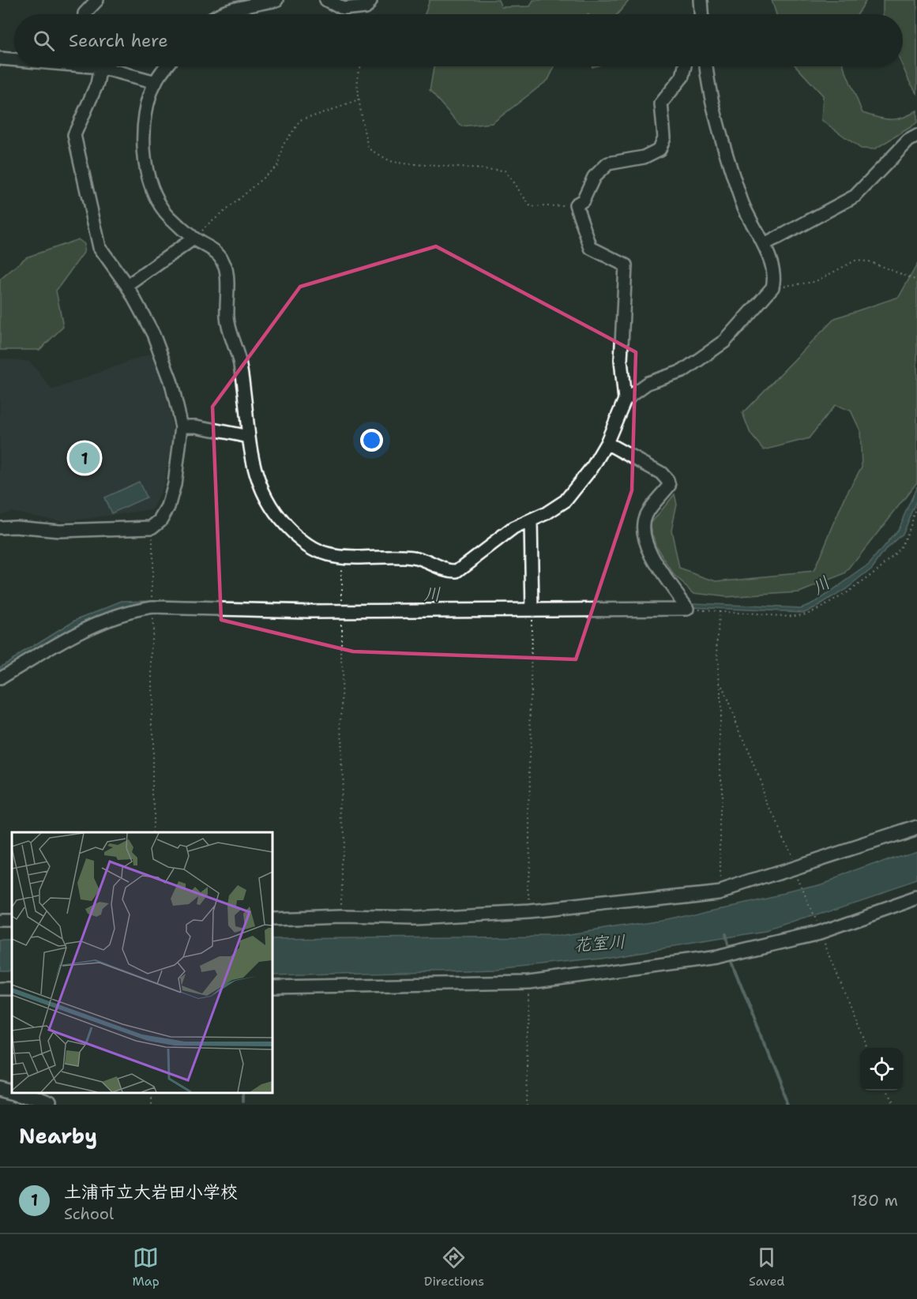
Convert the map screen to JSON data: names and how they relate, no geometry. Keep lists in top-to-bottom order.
{
  "water": ["川", "花室川"],
  "page": {
    "search": "Search here",
    "pins": "1",
    "heading": "Nearby",
    "list": [
      {
        "mark": "1",
        "name": "土浦市立大岩田小学校",
        "note": "School",
        "value": "180 m"
      }
    ],
    "nav": ["Map", "Directions", "Saved"]
  }
}
